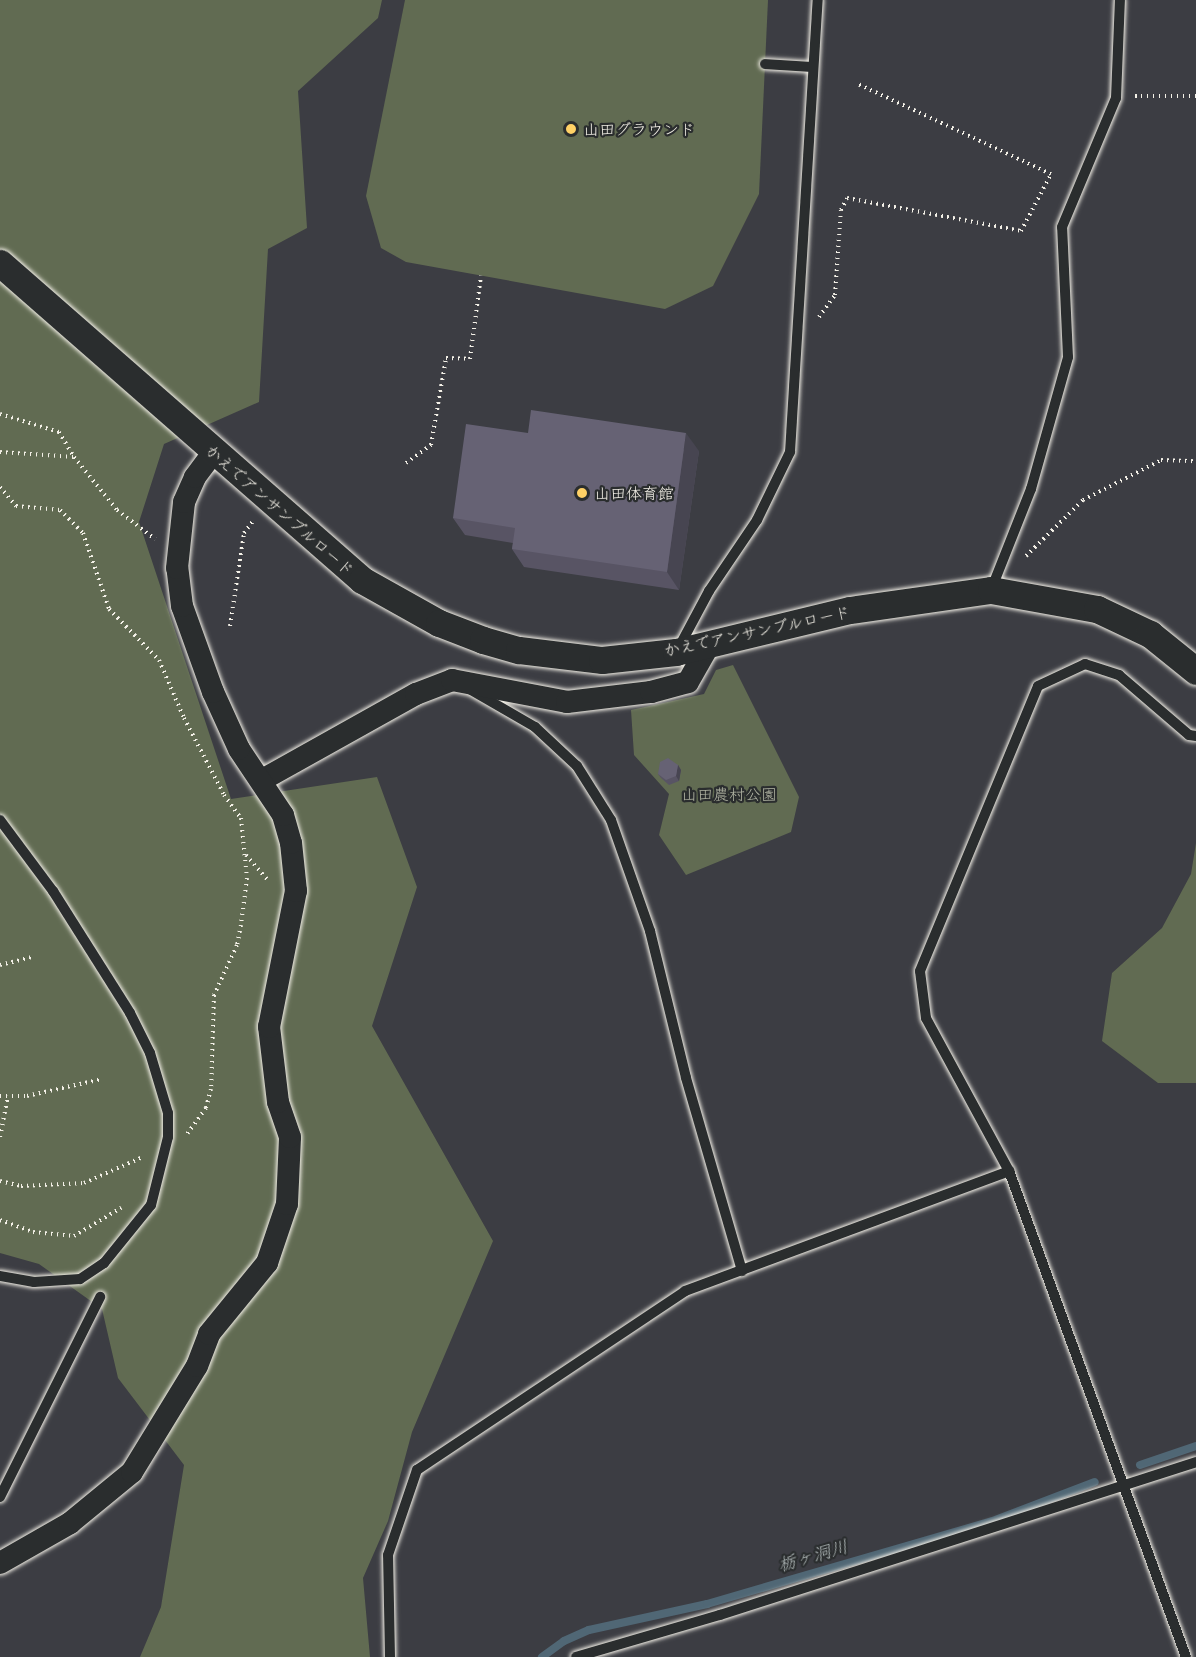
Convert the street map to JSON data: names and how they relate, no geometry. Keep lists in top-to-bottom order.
{
  "streets": {
    "street": ["かえでアンサンブルロード"]
  },
  "water": ["栃ヶ洞川"],
  "parks": ["山田農村公園"],
  "places": ["山田グラウンド", "山田体育館"]
}
